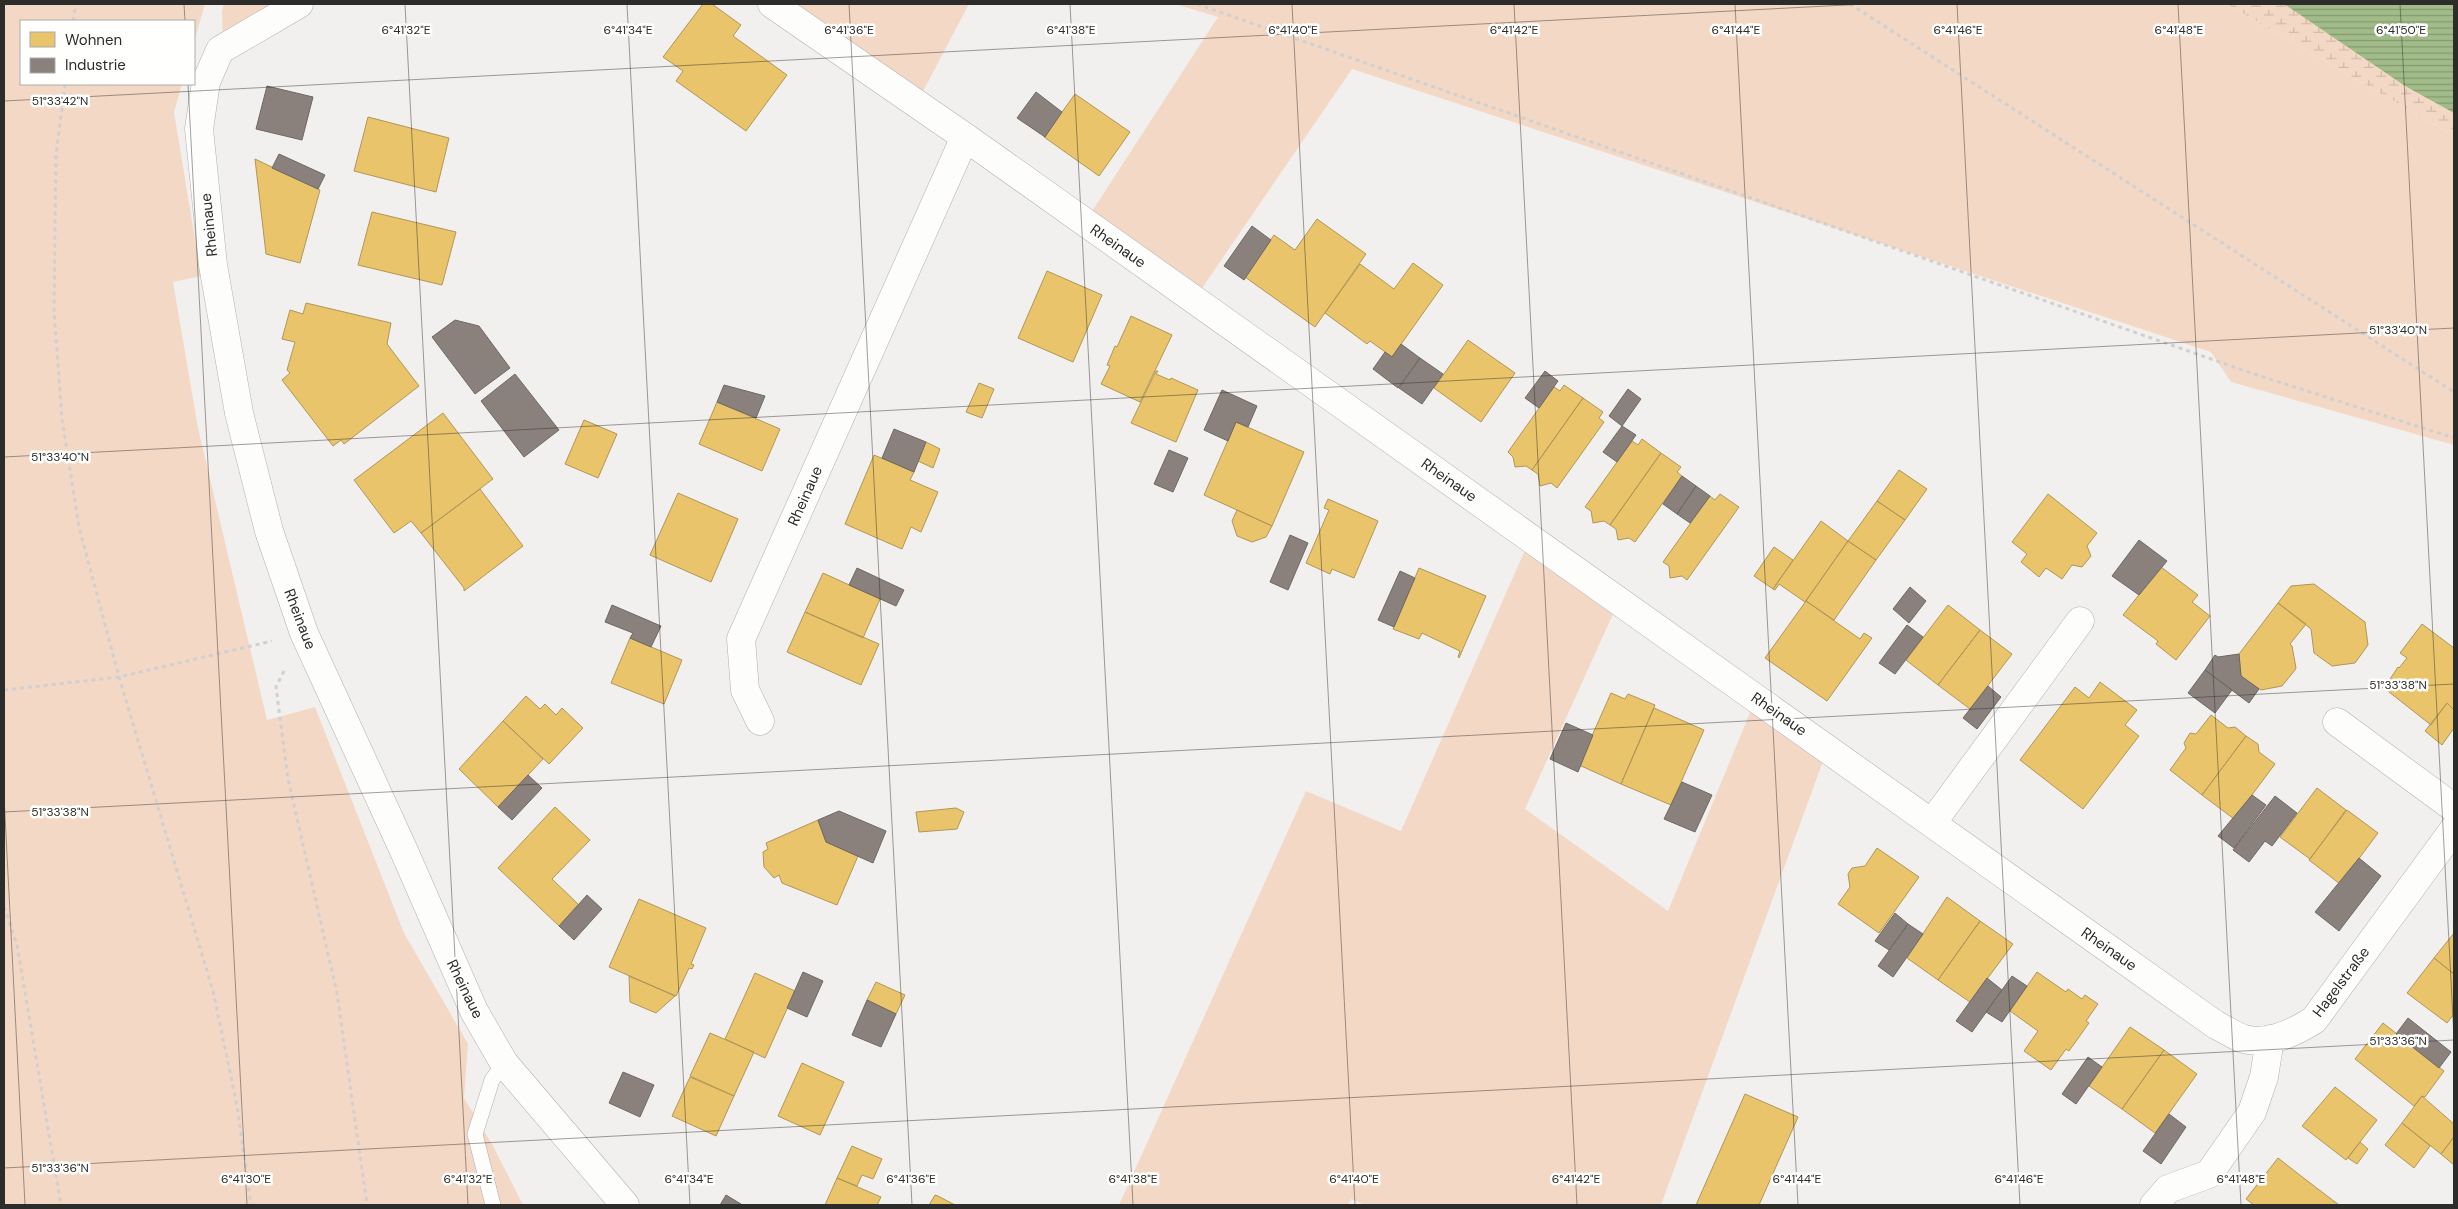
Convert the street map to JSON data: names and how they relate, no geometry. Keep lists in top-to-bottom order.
{
  "streets": {
    "street": ["Rheinaue", "Hagelstraße"]
  },
  "crossings": [
    ["Rheinaue", "Hagelstraße"]
  ],
  "legend": ["Wohnen", "Industrie"],
  "coordinates": [
    "6°41'32\"E",
    "6°41'34\"E",
    "6°41'36\"E",
    "6°41'38\"E",
    "6°41'40\"E",
    "6°41'42\"E",
    "6°41'44\"E",
    "6°41'46\"E",
    "6°41'48\"E",
    "6°41'50\"E",
    "51°33'42\"N",
    "51°33'40\"N",
    "51°33'38\"N",
    "51°33'36\"N",
    "6°41'30\"E"
  ]
}
